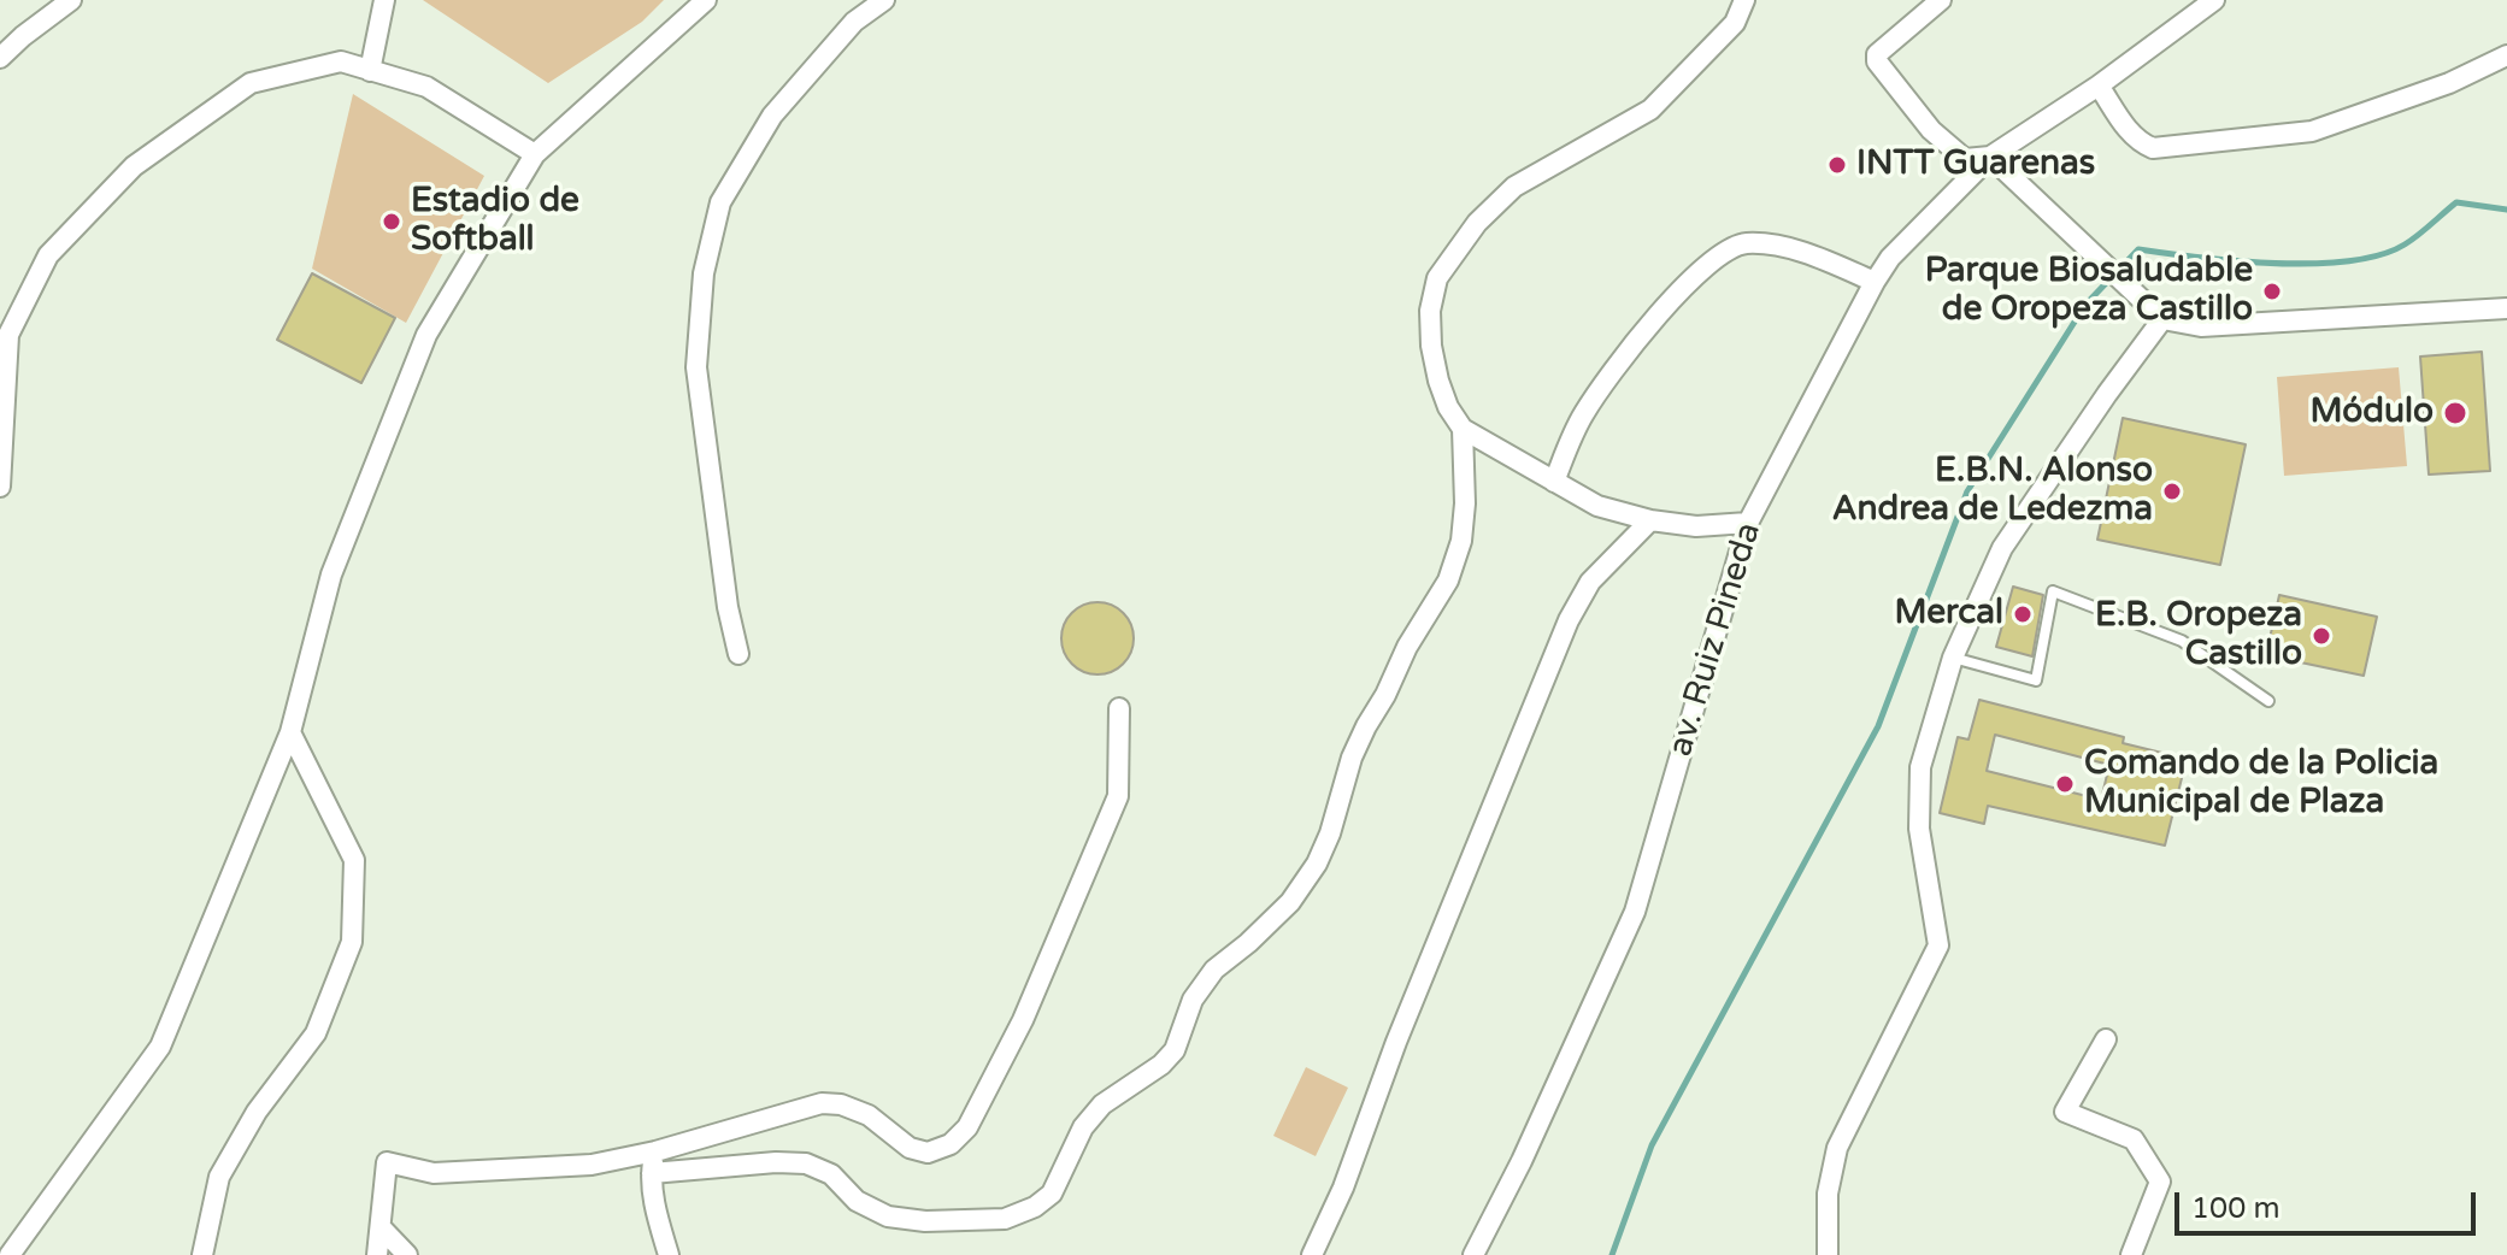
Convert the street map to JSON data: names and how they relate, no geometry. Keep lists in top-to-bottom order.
{
  "streets": {
    "street": ["av. Ruiz Pineda"]
  },
  "places": [
    "INTT Guarenas",
    "Estadio de Softball",
    "Parque Biosaludable de Oropeza Castillo",
    "Módulo",
    "E.B.N. Alonso Andrea de Ledezma",
    "Mercal",
    "E.B. Oropeza Castillo",
    "Comando de la Policia Municipal de Plaza"
  ],
  "scale_bar": "100 m"
}
